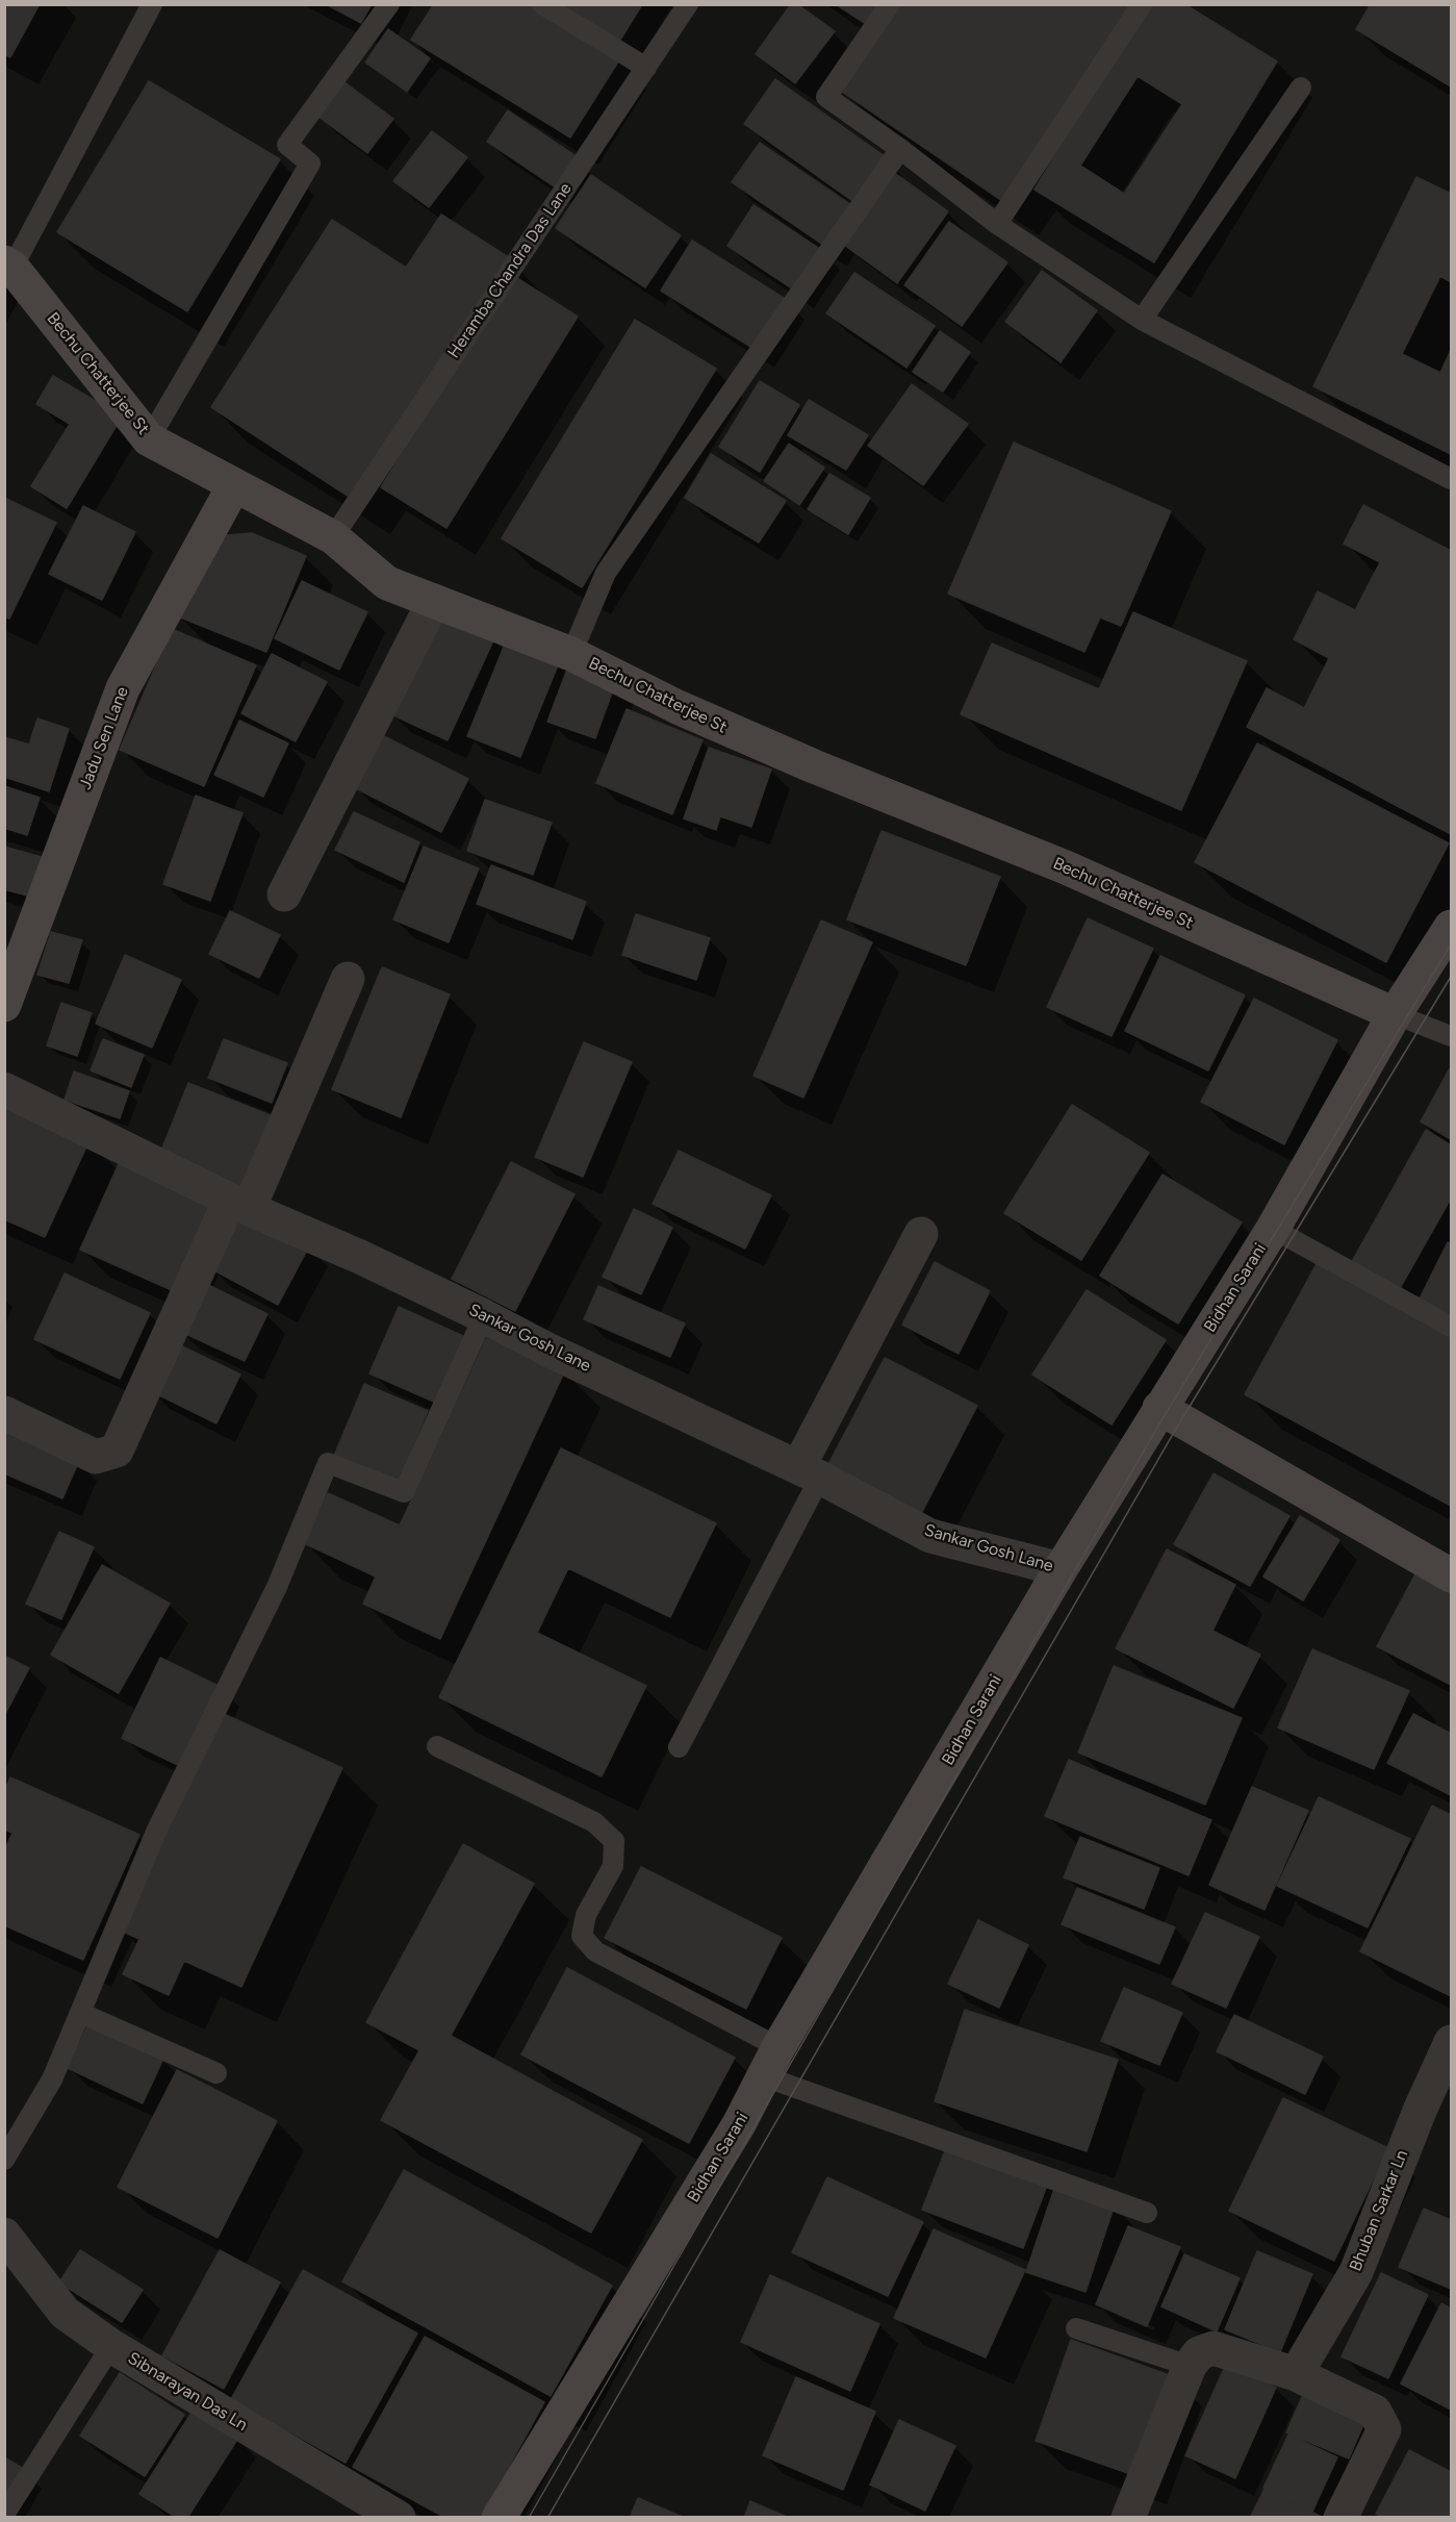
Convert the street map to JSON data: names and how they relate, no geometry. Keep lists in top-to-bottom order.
{
  "streets": {
    "street": [
      "Bechu Chatterjee St",
      "Jadu Sen Lane",
      "Bidhan Sarani",
      "Sankar Gosh Lane",
      "Bhuban Sarkar Ln",
      "Sibnarayan Das Ln"
    ],
    "lane": ["Heramba Chandra Das Lane"]
  },
  "crossings": [
    ["Heramba Chandra Das Lane", "Bechu Chatterjee St"],
    ["Bechu Chatterjee St", "Jadu Sen Lane"],
    ["Bechu Chatterjee St", "Bidhan Sarani"],
    ["Bidhan Sarani", "Sankar Gosh Lane"]
  ]
}
